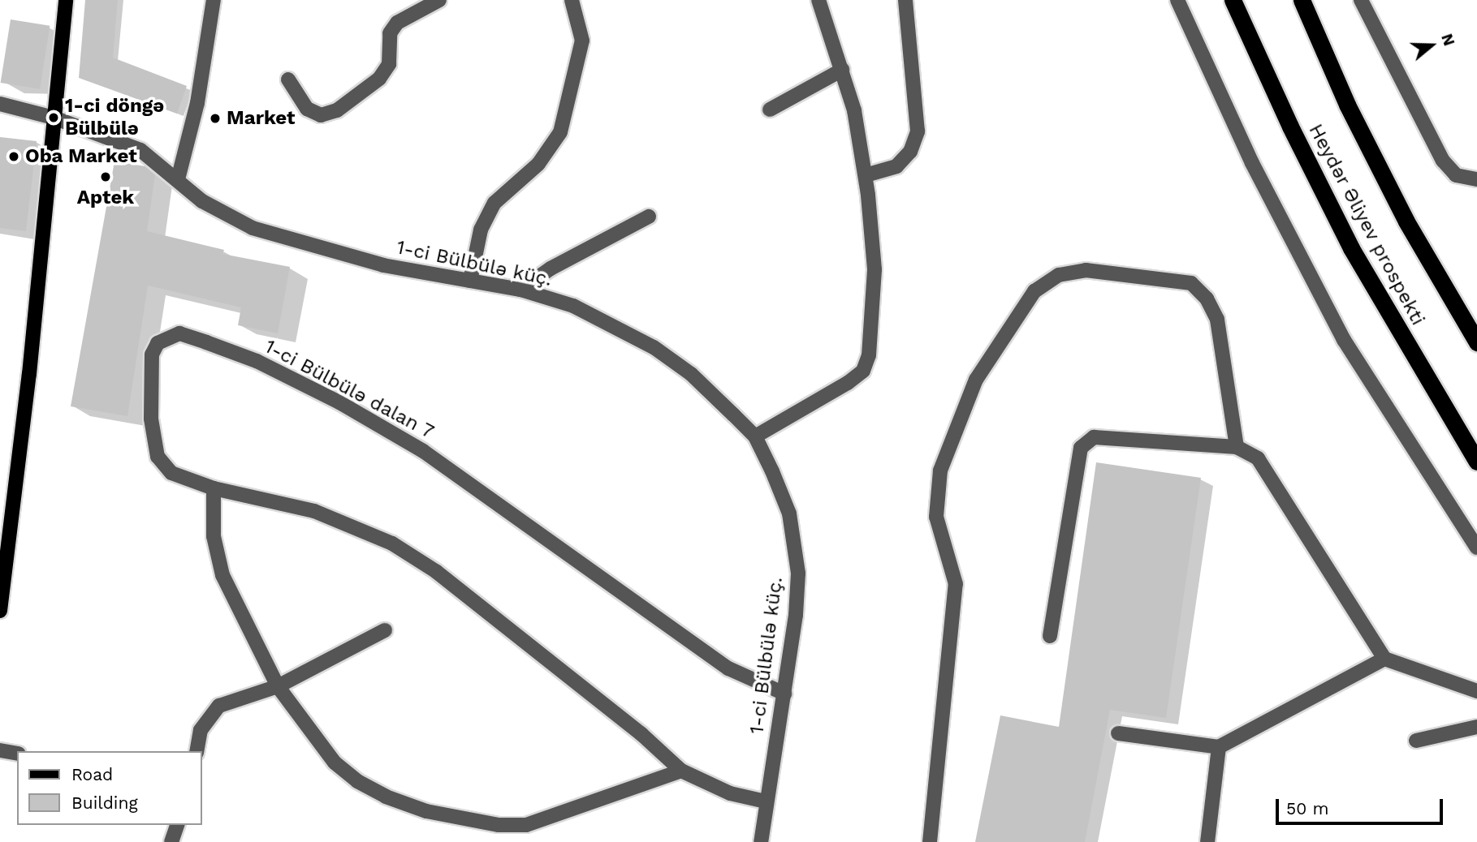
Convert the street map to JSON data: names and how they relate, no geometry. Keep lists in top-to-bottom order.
{
  "streets": {
    "highway": ["Heydər Əliyev prospekti"],
    "street": ["1-ci Bülbülə küç.", "1-ci Bülbülə dalan 7"]
  },
  "crossings": [
    ["1-ci Bülbülə küç.", "1-ci Bülbülə dalan 7"]
  ],
  "places": [
    "1-ci döngə Bülbülə",
    "Market",
    "Oba Market",
    "Aptek"
  ],
  "legend": ["Road", "Building"],
  "scale_bar": "50 m",
  "north": "right"
}
